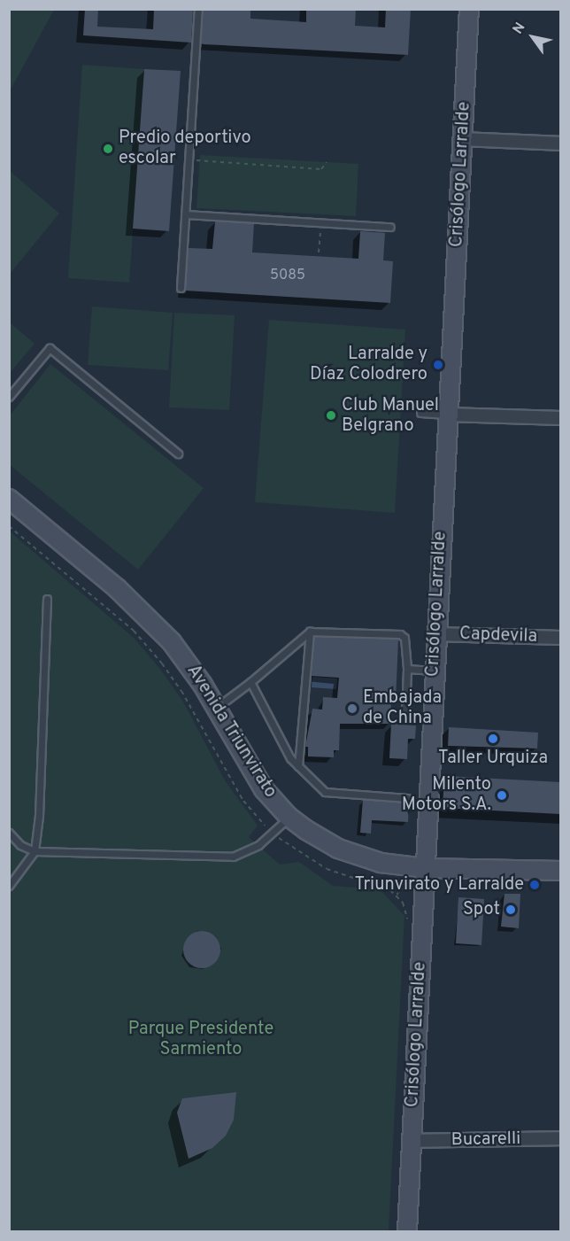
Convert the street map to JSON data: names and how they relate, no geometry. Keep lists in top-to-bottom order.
{
  "streets": {
    "street": [
      "Crisólogo Larralde",
      "Capdevila",
      "Avenida Triunvirato",
      "Bucarelli"
    ]
  },
  "crossings": [
    ["Crisólogo Larralde", "Capdevila"],
    ["Crisólogo Larralde", "Avenida Triunvirato"],
    ["Crisólogo Larralde", "Bucarelli"]
  ],
  "parks": ["Parque Presidente Sarmiento"],
  "places": [
    "Predio deportivo escolar",
    "Larralde y Díaz Colodrero",
    "Club Manuel Belgrano",
    "Embajada de China",
    "Taller Urquiza",
    "Milento Motors S.A.",
    "Triunvirato y Larralde",
    "Spot"
  ],
  "house_numbers": ["5085"],
  "north": "top left"
}
